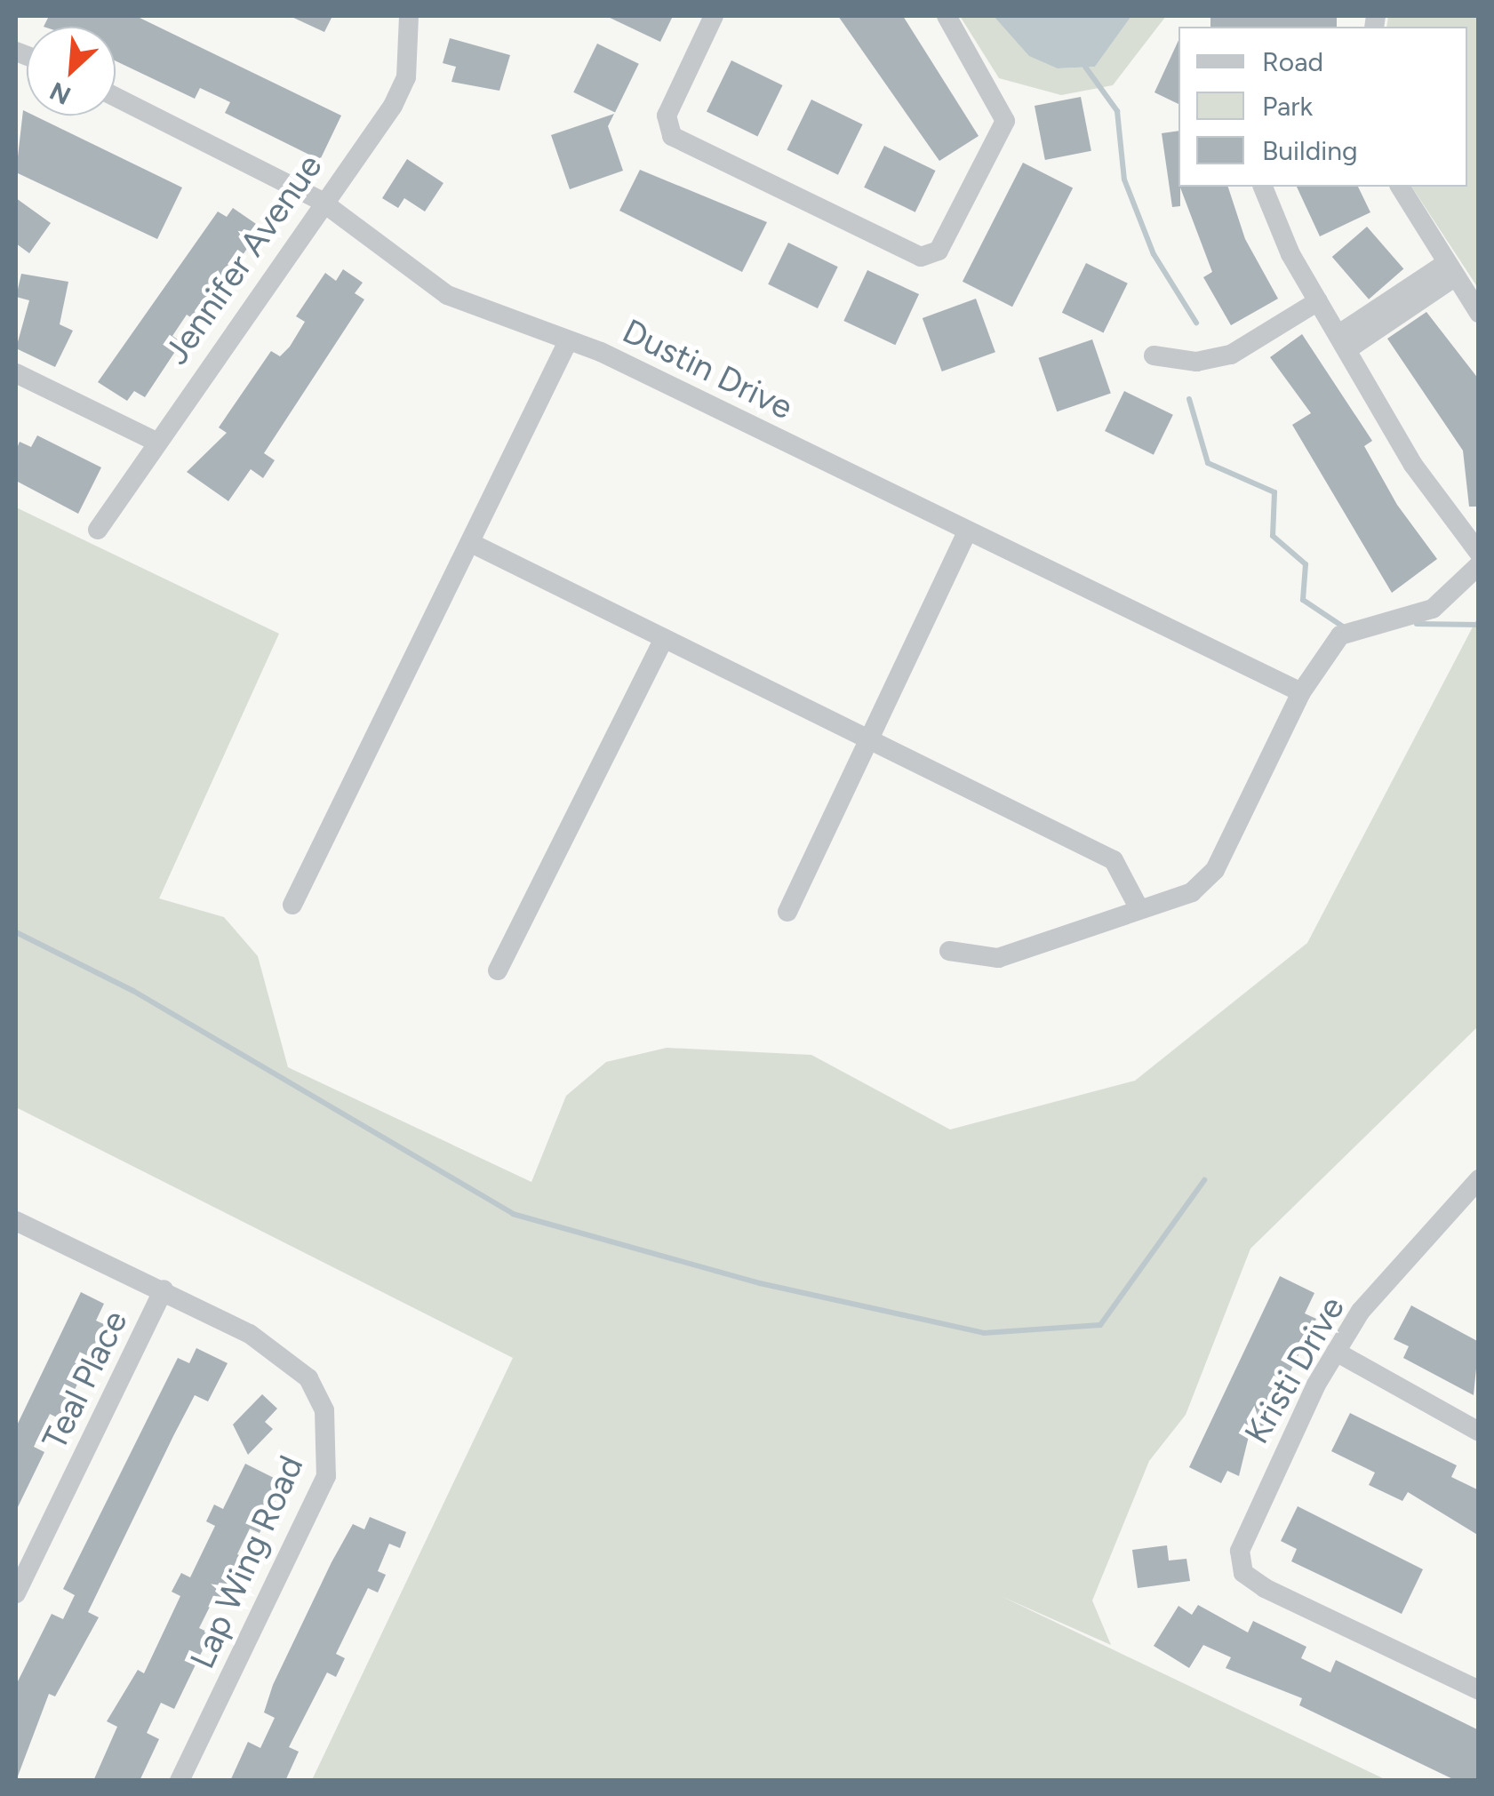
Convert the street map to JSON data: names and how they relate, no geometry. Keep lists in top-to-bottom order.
{
  "streets": {
    "street": [
      "Jennifer Avenue",
      "Dustin Drive",
      "Kristi Drive",
      "Teal Place",
      "Lap Wing Road"
    ]
  },
  "crossings": [
    ["Jennifer Avenue", "Dustin Drive"],
    ["Teal Place", "Lap Wing Road"]
  ],
  "legend": ["Road", "Park", "Building"],
  "north": "bottom left"
}
